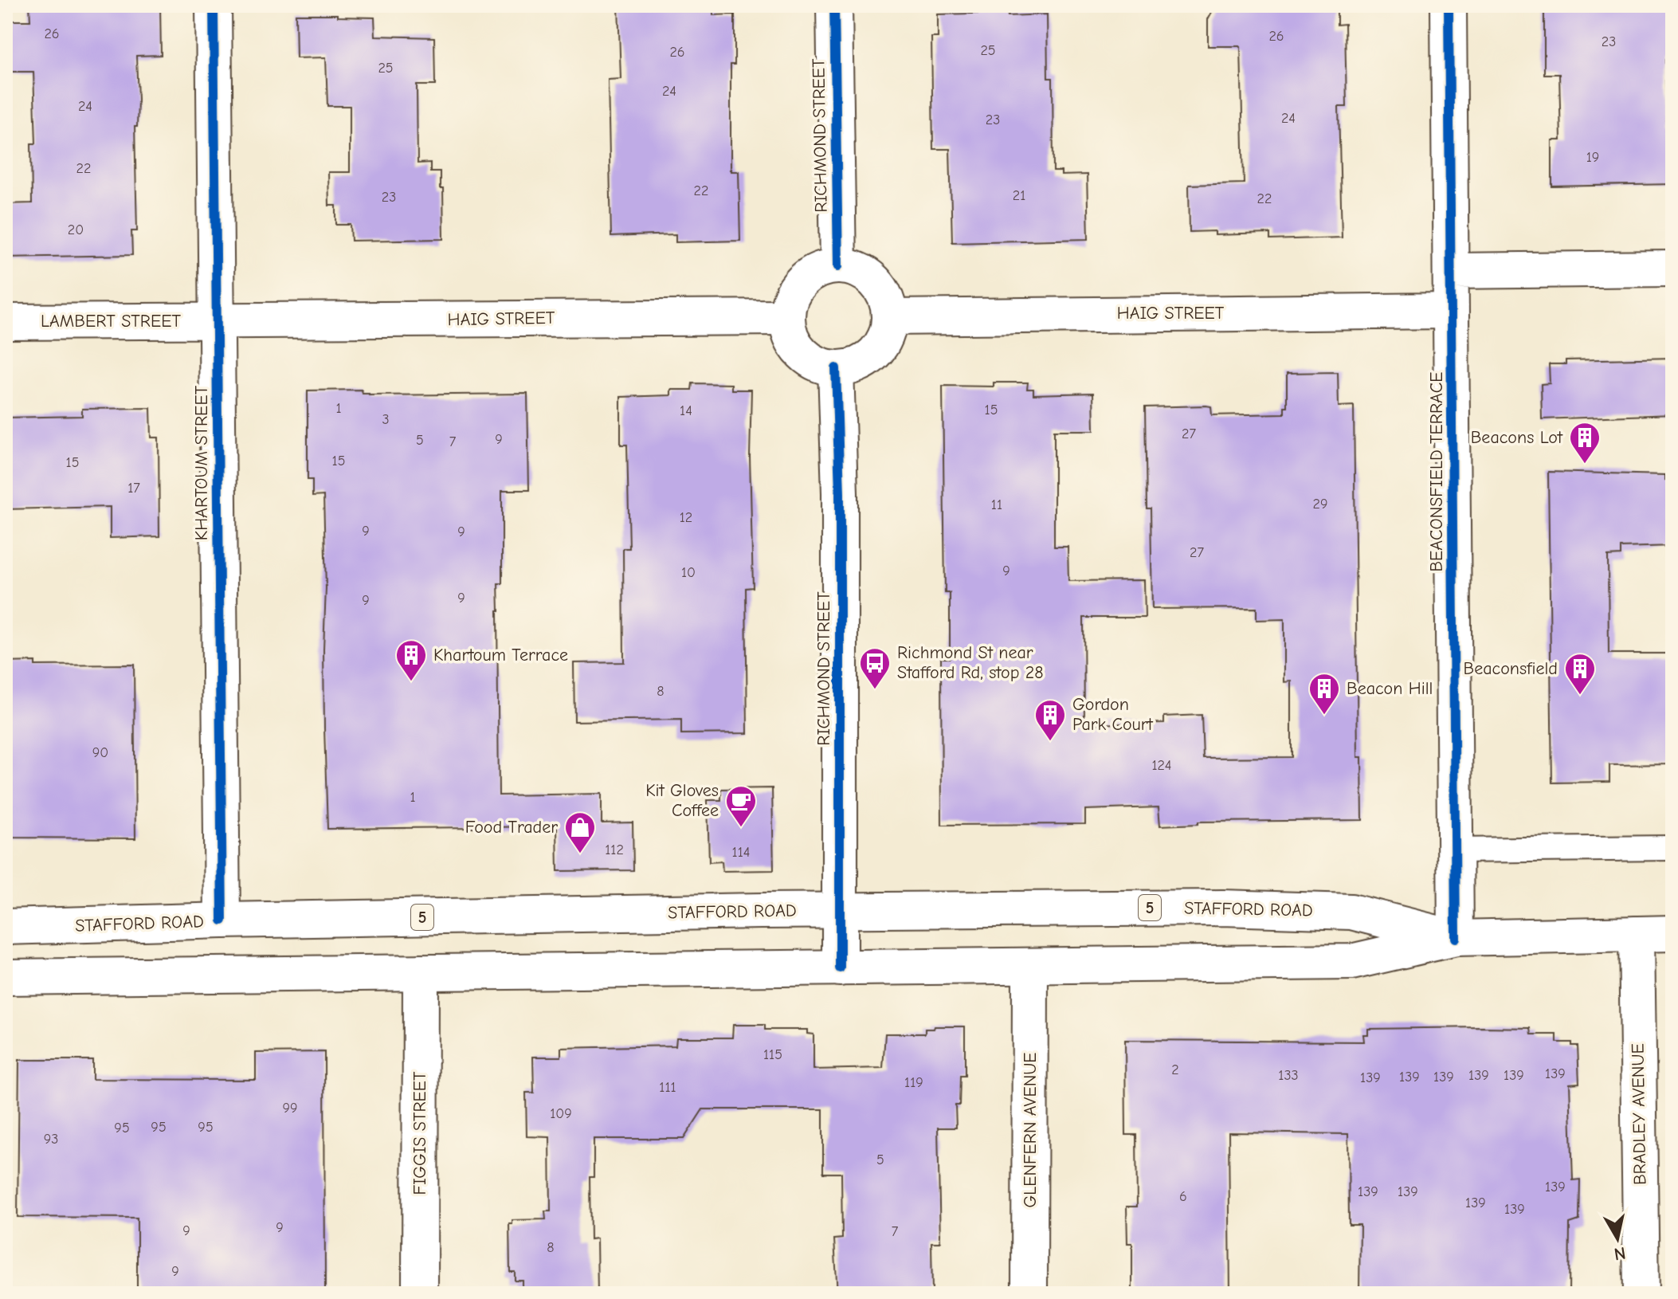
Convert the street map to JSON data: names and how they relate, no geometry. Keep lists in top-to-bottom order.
{
  "streets": {
    "main road": [
      "RICHMOND STREET",
      "HAIG STREET",
      "LAMBERT STREET",
      "KHARTOUM STREET",
      "BEACONSFIELD TERRACE",
      "5",
      "STAFFORD ROAD",
      "BRADLEY AVENUE",
      "GLENFERN AVENUE",
      "FIGGIS STREET"
    ]
  },
  "crossings": [
    ["RICHMOND STREET", "HAIG STREET"],
    ["RICHMOND STREET", "STAFFORD ROAD"],
    ["HAIG STREET", "LAMBERT STREET"],
    ["HAIG STREET", "KHARTOUM STREET"],
    ["HAIG STREET", "BEACONSFIELD TERRACE"],
    ["LAMBERT STREET", "KHARTOUM STREET"],
    ["KHARTOUM STREET", "STAFFORD ROAD"],
    ["BEACONSFIELD TERRACE", "STAFFORD ROAD"],
    ["STAFFORD ROAD", "BRADLEY AVENUE"],
    ["STAFFORD ROAD", "GLENFERN AVENUE"],
    ["STAFFORD ROAD", "FIGGIS STREET"]
  ],
  "places": {
    "building": [
      "Beacons Lot",
      "Khartoum Terrace",
      "Beaconsfield",
      "Beacon Hill",
      "Gordon Park Court"
    ],
    "bus stop": ["Richmond St near Stafford Rd, stop 28"],
    "cafe": ["Kit Gloves Coffee"],
    "shop": ["Food Trader"]
  },
  "house_numbers": [
    "26",
    "26",
    "23",
    "25",
    "26",
    "25",
    "24",
    "24",
    "24",
    "23",
    "19",
    "22",
    "22",
    "21",
    "23",
    "22",
    "20",
    "1",
    "15",
    "14",
    "3",
    "27",
    "9",
    "5",
    "7",
    "15",
    "15",
    "17",
    "29",
    "11",
    "12",
    "9",
    "9",
    "27",
    "9",
    "10",
    "9",
    "9",
    "8",
    "90",
    "124",
    "1",
    "112",
    "114",
    "115",
    "2",
    "139",
    "133",
    "139",
    "139",
    "139",
    "139",
    "139",
    "119",
    "111",
    "99",
    "109",
    "95",
    "95",
    "95",
    "93",
    "5",
    "139",
    "139",
    "139",
    "6",
    "139",
    "139",
    "9",
    "9",
    "7",
    "8",
    "9"
  ],
  "north": "bottom"
}
